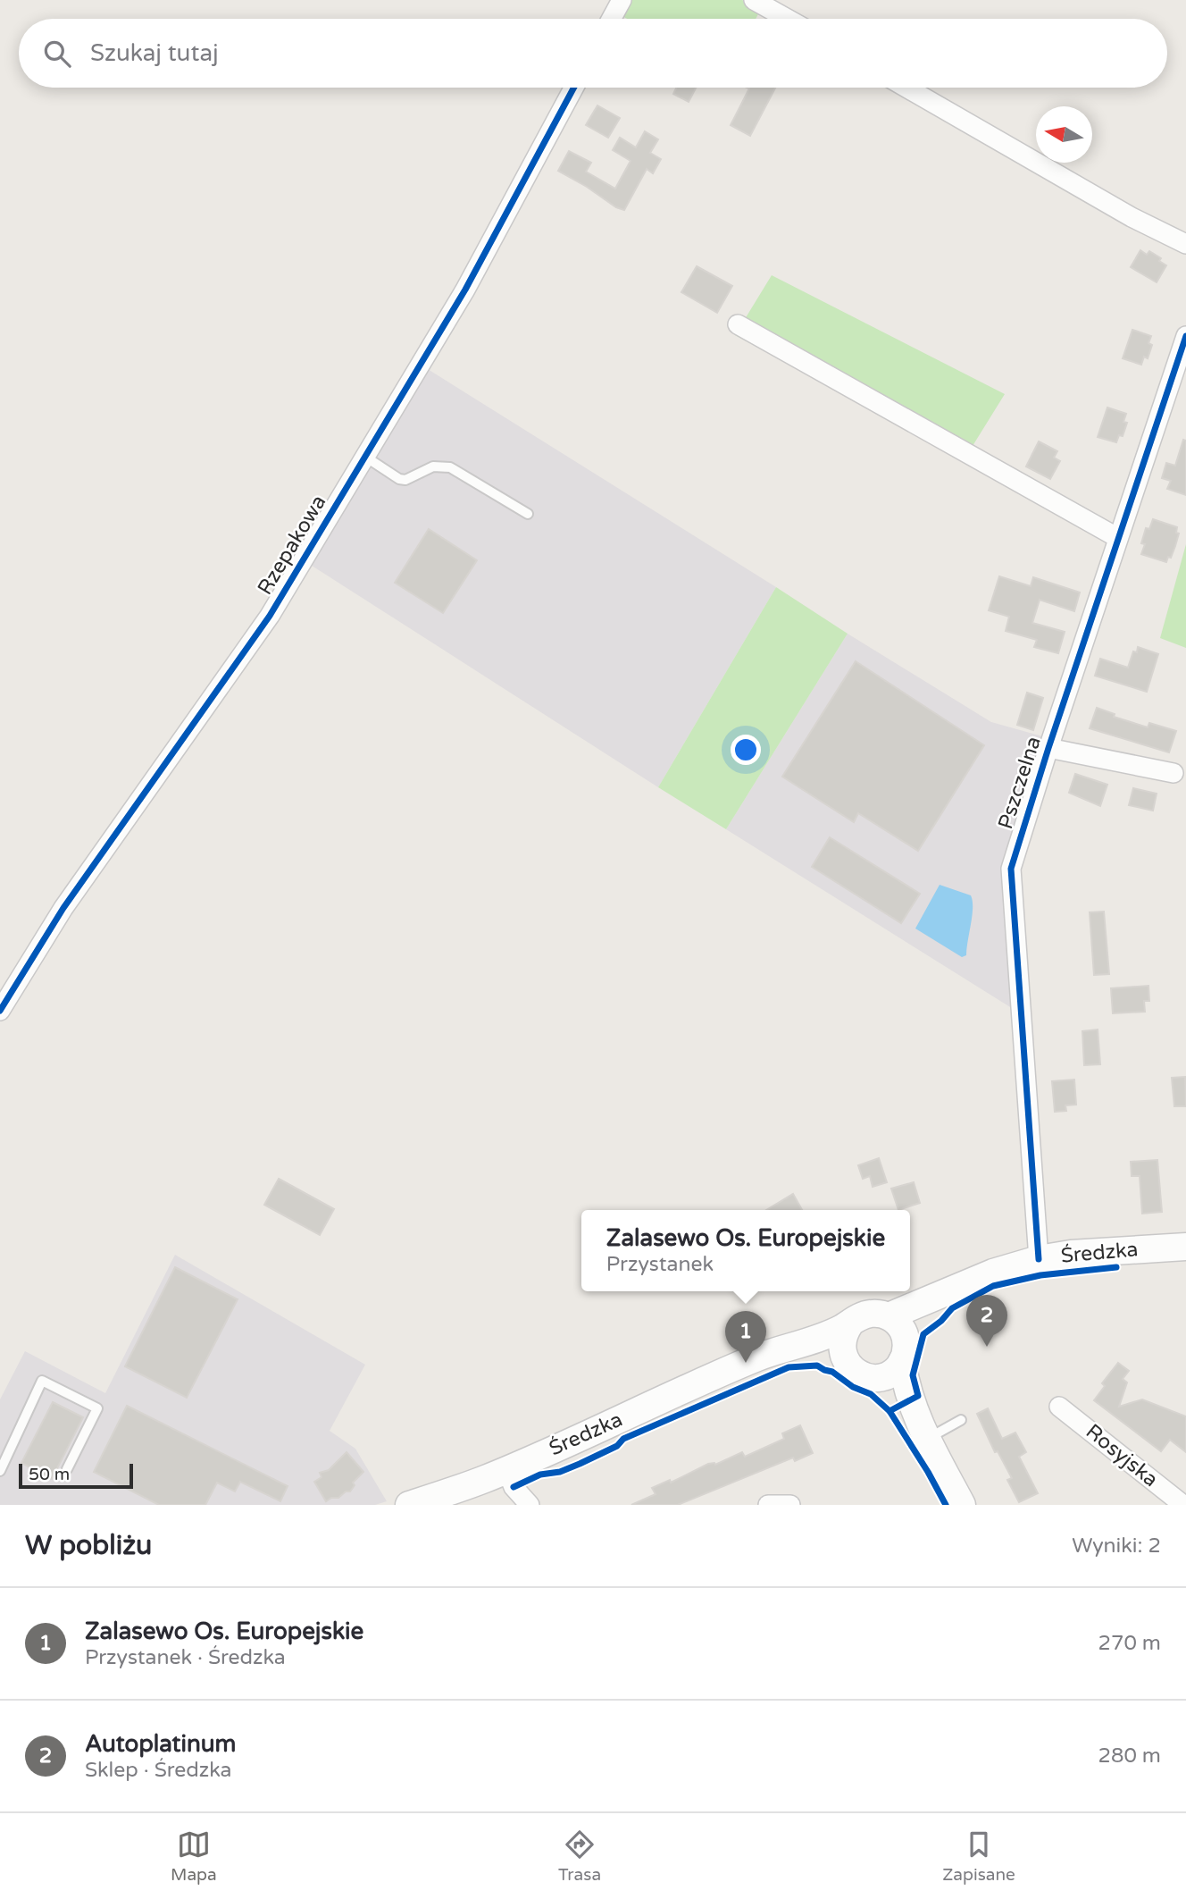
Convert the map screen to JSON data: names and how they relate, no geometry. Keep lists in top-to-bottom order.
{
  "streets": {
    "street": [
      "Rzepakowa",
      "Pszczelna",
      "Średzka",
      "Rosyjska"
    ]
  },
  "crossings": [
    ["Pszczelna", "Średzka"]
  ],
  "scale_bar": "50 m",
  "north": "left",
  "page": {
    "search": "Szukaj tutaj",
    "popup": ["Zalasewo Os. Europejskie", "Przystanek"],
    "pins": ["2", "1"],
    "scale": "50 m",
    "heading": ["W pobliżu", "Wyniki: 2"],
    "list": [
      {
        "mark": "1",
        "name": "Zalasewo Os. Europejskie",
        "note": "Przystanek · Średzka",
        "value": "270 m"
      },
      {
        "mark": "2",
        "name": "Autoplatinum",
        "note": "Sklep · Średzka",
        "value": "280 m"
      }
    ],
    "nav": ["Mapa", "Trasa", "Zapisane"]
  }
}
